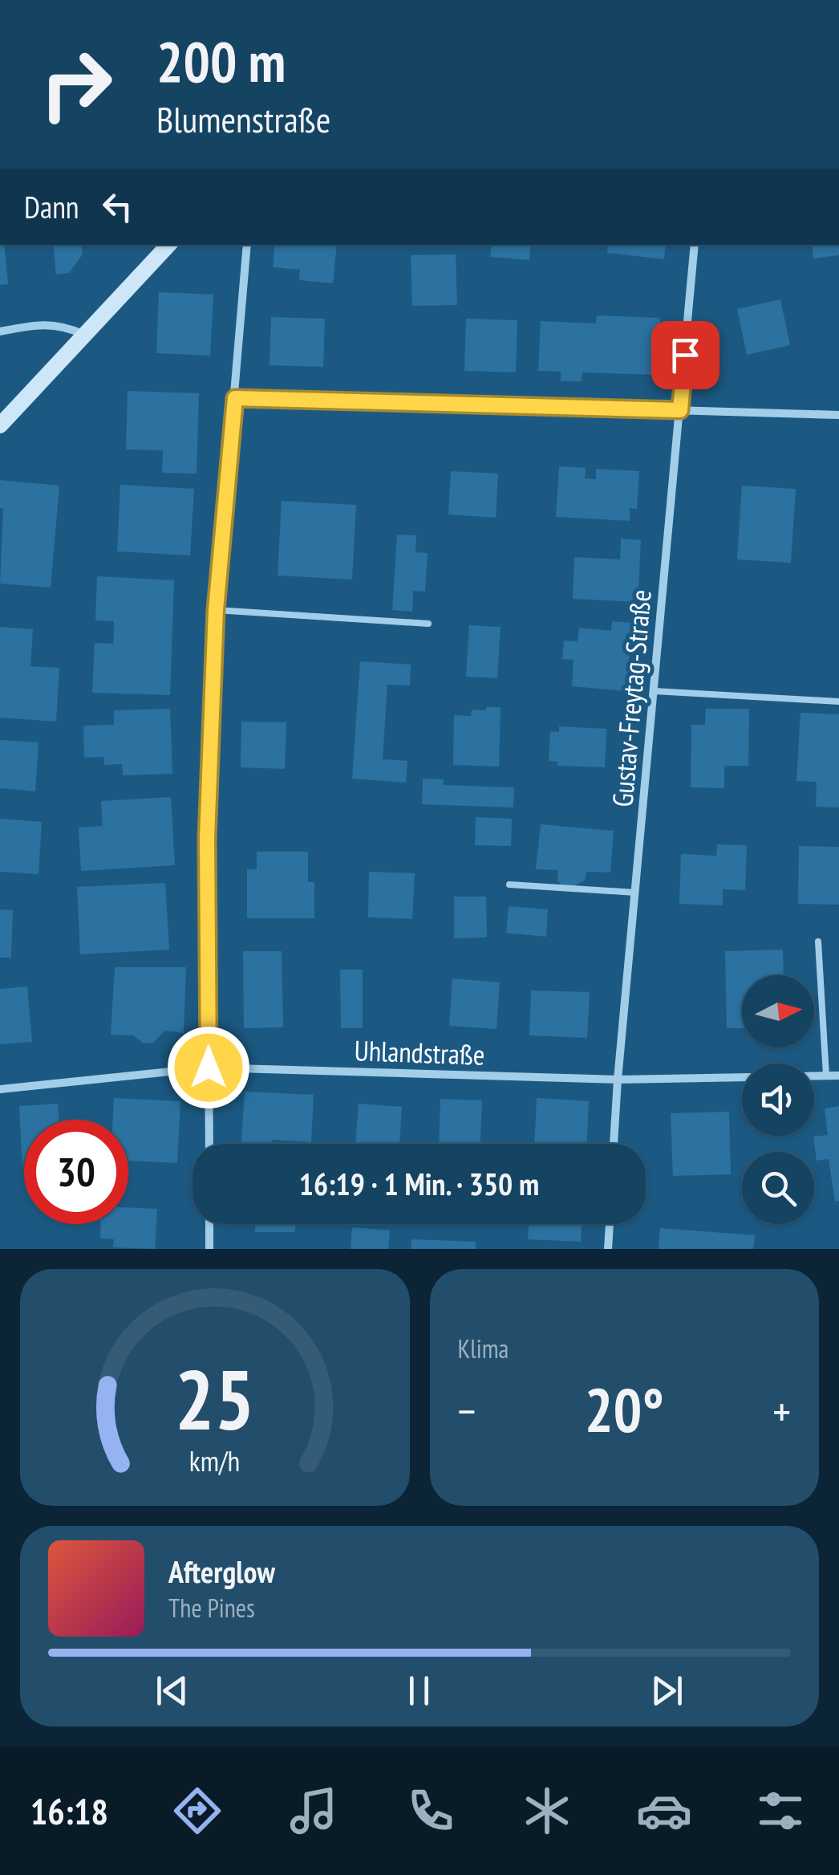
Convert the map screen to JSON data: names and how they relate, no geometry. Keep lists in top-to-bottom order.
{
  "streets": {
    "street": ["Gustav-Freytag-Straße", "Uhlandstraße"]
  },
  "crossings": [
    ["Gustav-Freytag-Straße", "Uhlandstraße"]
  ],
  "north": "right",
  "page": {
    "turn": ["200 m", "Blumenstraße"],
    "then": "Dann",
    "limit": "30",
    "trip": "16:19 · 1 Min. · 350 m",
    "tile": "Klima",
    "heat": ["−", "20°", "+"],
    "song": ["Afterglow", "The Pines"],
    "tabs": "16:18",
    "gauge": ["25", "km/h"]
  }
}
